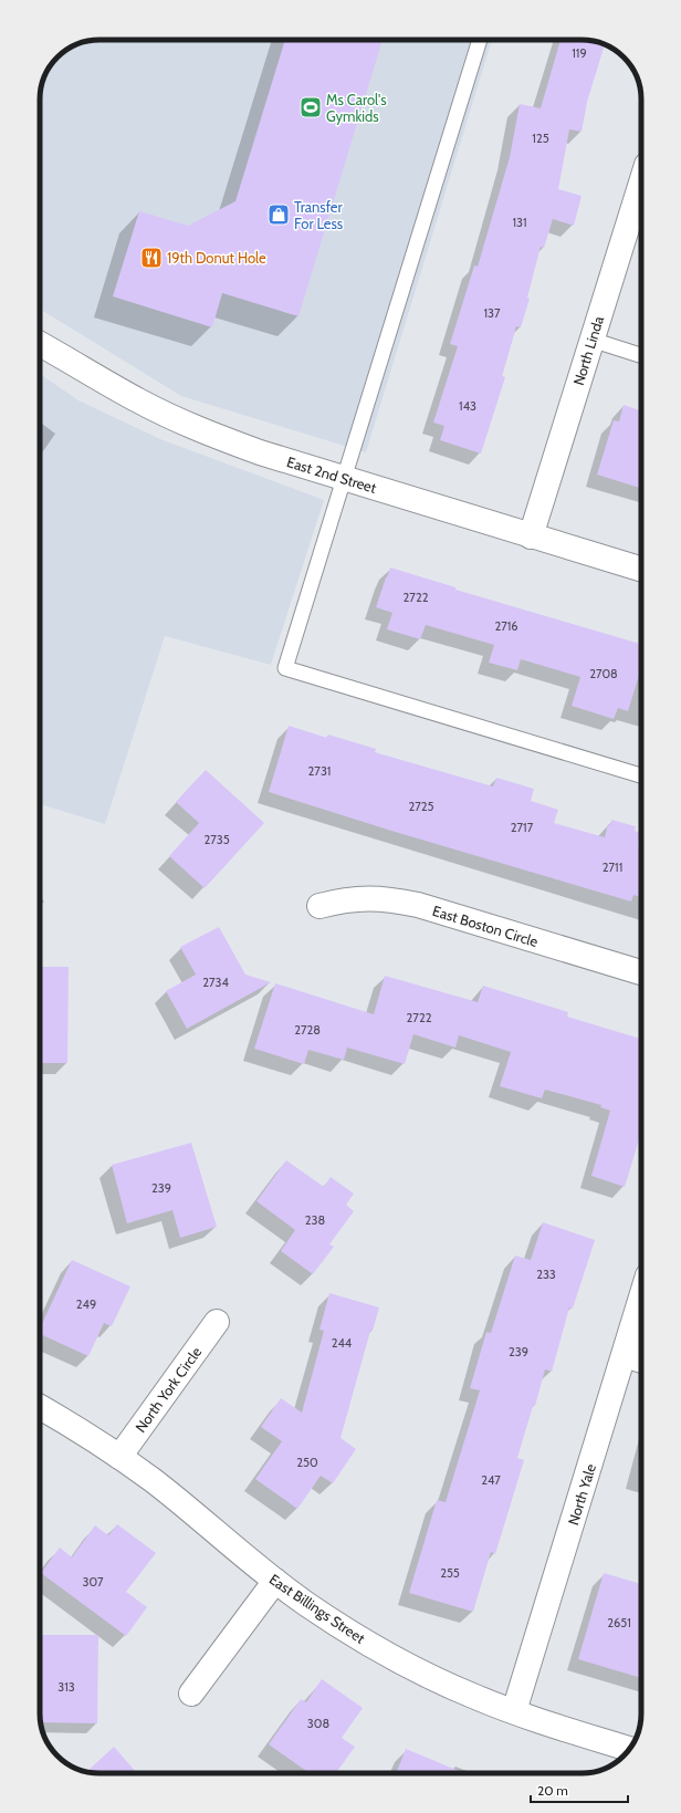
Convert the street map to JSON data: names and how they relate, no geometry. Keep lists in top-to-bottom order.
{
  "streets": {
    "street": [
      "North Linda",
      "East 2nd Street",
      "East Boston Circle",
      "North York Circle",
      "North Yale",
      "East Billings Street"
    ]
  },
  "crossings": [
    ["North Linda", "East 2nd Street"],
    ["North York Circle", "East Billings Street"],
    ["North Yale", "East Billings Street"]
  ],
  "places": {
    "sports": ["Ms Carol's Gymkids"],
    "shop": ["Transfer For Less"],
    "restaurant": ["19th Donut Hole"]
  },
  "house_numbers": [
    "119",
    "125",
    "131",
    "137",
    "143",
    "2722",
    "2716",
    "2708",
    "2731",
    "2725",
    "2717",
    "2735",
    "2711",
    "2734",
    "2722",
    "2728",
    "239",
    "238",
    "233",
    "249",
    "244",
    "239",
    "250",
    "247",
    "255",
    "307",
    "2651",
    "313",
    "308"
  ],
  "scale_bar": "20 m"
}
